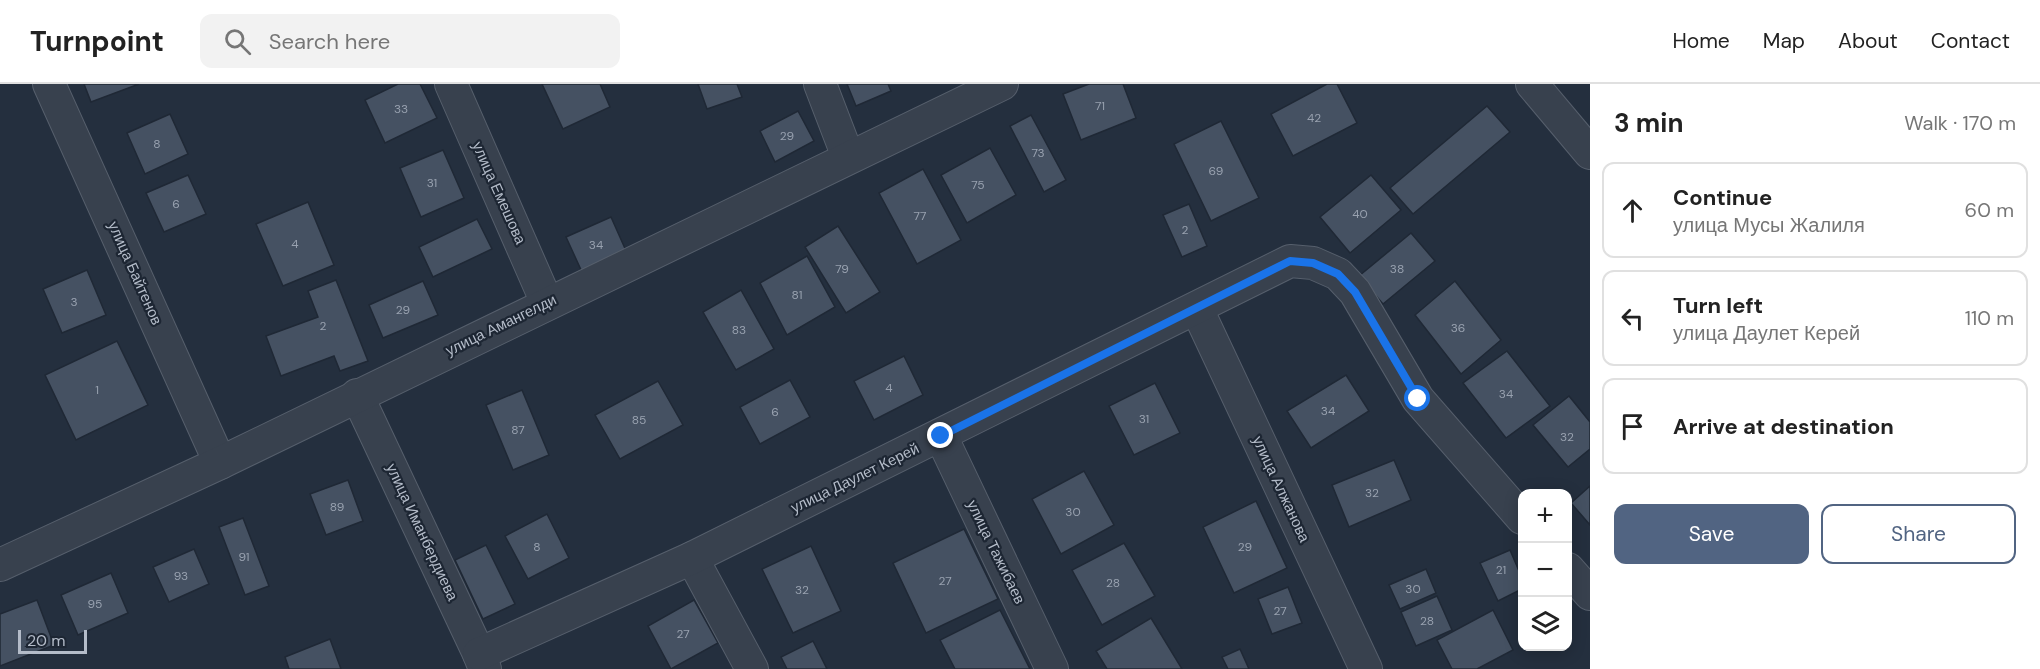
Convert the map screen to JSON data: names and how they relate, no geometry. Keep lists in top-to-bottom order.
{
  "streets": {
    "street": [
      "улица Емешова",
      "улица Байтенов",
      "улица Амангелди",
      "улица Даулет Керей",
      "улица Алжанова",
      "улица Иманбердиева",
      "улица Тажибаев"
    ]
  },
  "crossings": [
    ["улица Емешова", "улица Амангелди"],
    ["улица Байтенов", "улица Амангелди"],
    ["улица Амангелди", "улица Иманбердиева"],
    ["улица Даулет Керей", "улица Алжанова"],
    ["улица Даулет Керей", "улица Иманбердиева"],
    ["улица Даулет Керей", "улица Тажибаев"]
  ],
  "house_numbers": [
    "71",
    "33",
    "42",
    "29",
    "8",
    "73",
    "69",
    "31",
    "75",
    "6",
    "40",
    "77",
    "2",
    "4",
    "34",
    "79",
    "38",
    "81",
    "3",
    "29",
    "2",
    "36",
    "83",
    "4",
    "1",
    "34",
    "34",
    "6",
    "31",
    "85",
    "87",
    "32",
    "32",
    "89",
    "30",
    "8",
    "29",
    "91",
    "21",
    "93",
    "27",
    "28",
    "30",
    "32",
    "95",
    "27",
    "28",
    "27"
  ],
  "scale_bar": "20 m",
  "page": {
    "header": "Turnpoint",
    "search": "Search here",
    "nav": [
      "Home",
      "Map",
      "About",
      "Contact"
    ],
    "heading": ["3 min", "Walk · 170 m"],
    "list": [
      ["Continue", "улица Мусы Жалиля", "60 m"],
      ["Turn left", "улица Даулет Керей", "110 m"],
      "Arrive at destination"
    ],
    "buttons": ["Save", "Share"],
    "map_buttons": ["+", "−"],
    "scale": "20 m"
  }
}
